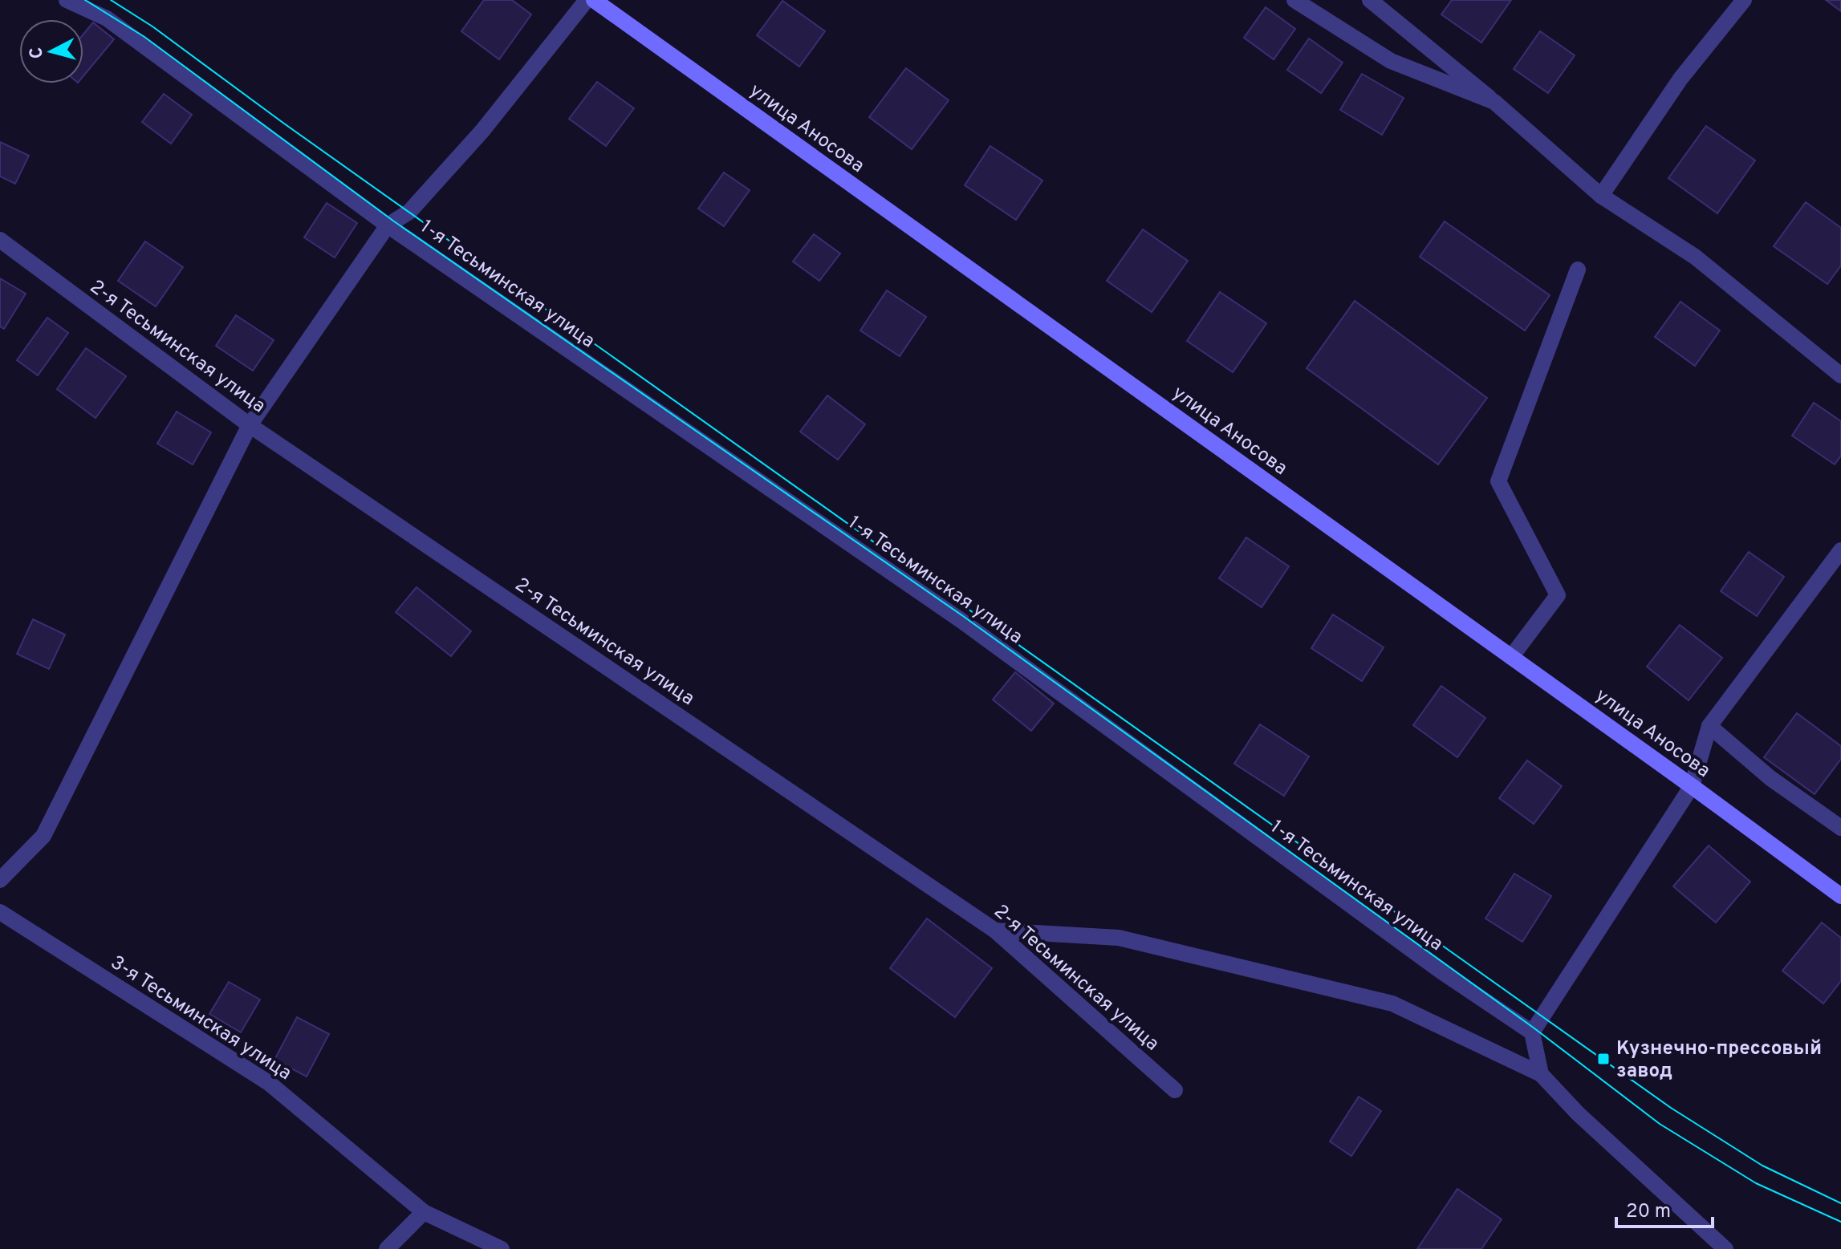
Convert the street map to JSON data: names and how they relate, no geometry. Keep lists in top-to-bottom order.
{
  "streets": {
    "main road": ["улица Аносова"],
    "street": ["1-я Тесьминская улица", "2-я Тесьминская улица", "3-я Тесьминская улица"]
  },
  "places": {
    "transit": ["Кузнечно-прессовый завод"]
  },
  "scale_bar": "20 m",
  "north": "left"
}
